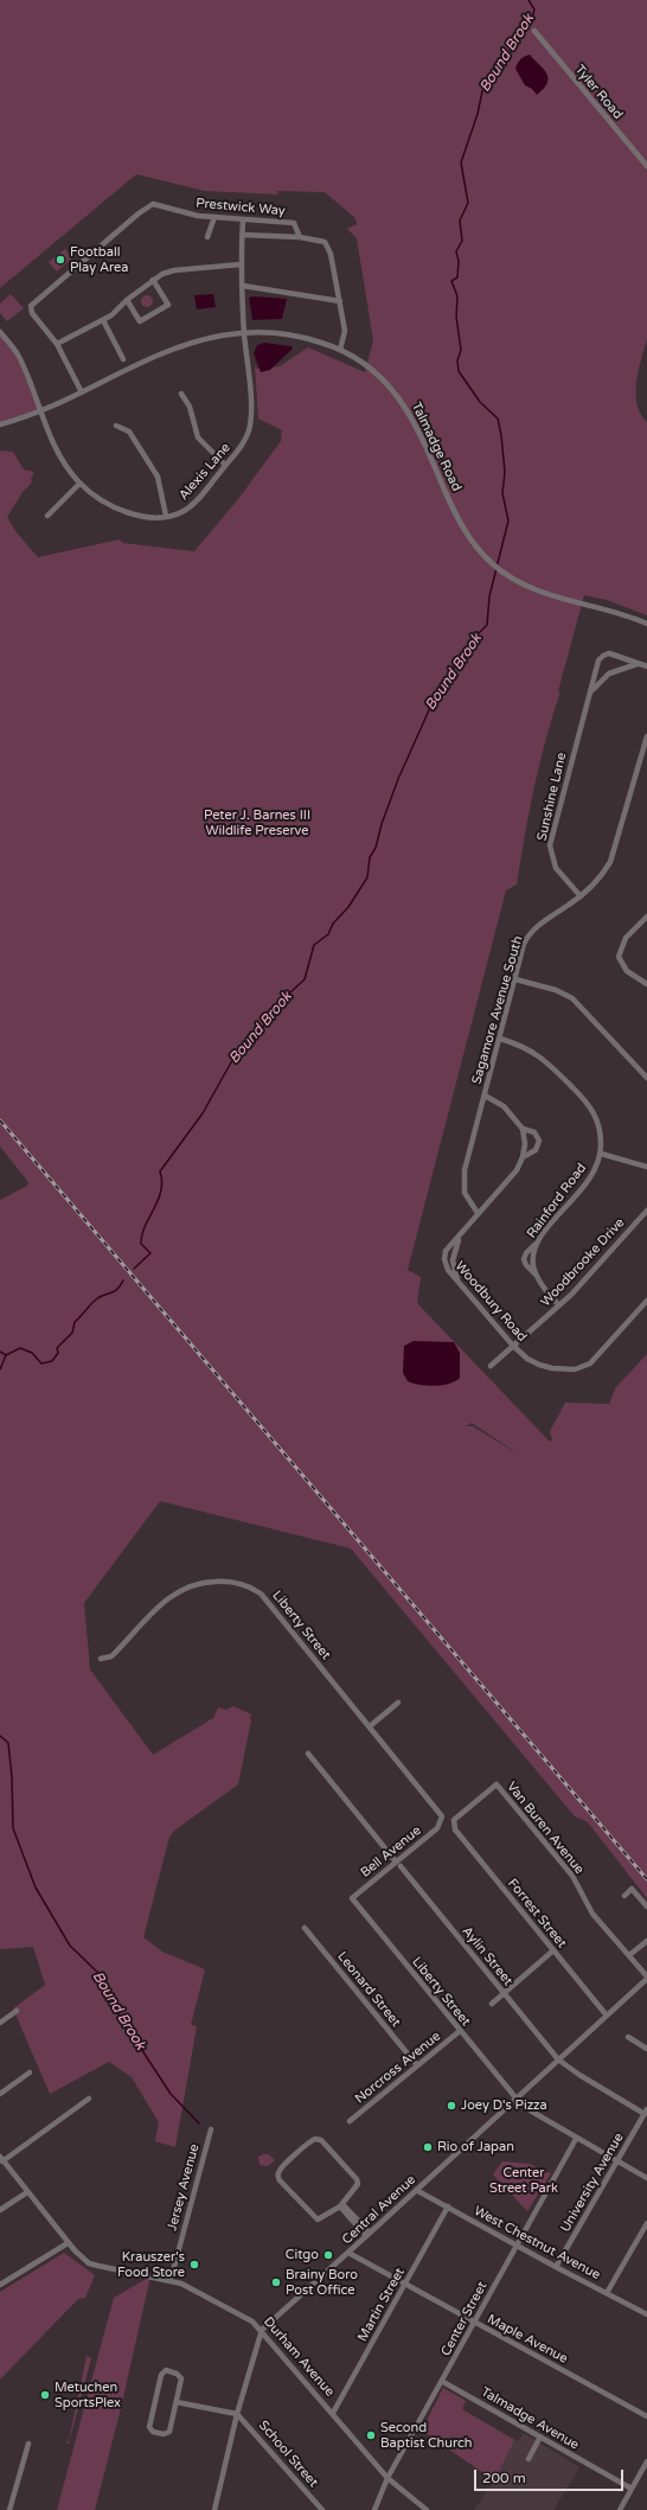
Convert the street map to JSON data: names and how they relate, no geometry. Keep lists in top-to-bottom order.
{
  "streets": {
    "street": [
      "Tyler Road",
      "Prestwick Way",
      "Talmadge Road",
      "Alexis Lane",
      "Sunshine Lane",
      "Sagamore Avenue South",
      "Rainford Road",
      "Woodbrooke Drive",
      "Woodbury Road",
      "Liberty Street",
      "Van Buren Avenue",
      "Bell Avenue",
      "Forrest Street",
      "Aylin Street",
      "Leonard Street",
      "Norcross Avenue",
      "University Avenue",
      "Jersey Avenue",
      "Central Avenue",
      "West Chestnut Avenue",
      "Martin Street",
      "Center Street",
      "Maple Avenue",
      "Durham Avenue",
      "Talmadge Avenue",
      "School Street"
    ]
  },
  "crossings": [
    ["Prestwick Way", "Talmadge Road"],
    ["Prestwick Way", "Alexis Lane"],
    ["Talmadge Road", "Alexis Lane"],
    ["Sunshine Lane", "Sagamore Avenue South"],
    ["Sagamore Avenue South", "Rainford Road"],
    ["Sagamore Avenue South", "Woodbury Road"],
    ["Woodbrooke Drive", "Woodbury Road"],
    ["Liberty Street", "Bell Avenue"],
    ["Liberty Street", "Norcross Avenue"],
    ["Liberty Street", "University Avenue"],
    ["Liberty Street", "Central Avenue"],
    ["Liberty Street", "Center Street"],
    ["Van Buren Avenue", "Forrest Street"],
    ["Van Buren Avenue", "Central Avenue"],
    ["Bell Avenue", "Aylin Street"],
    ["Forrest Street", "Central Avenue"],
    ["Aylin Street", "University Avenue"],
    ["Aylin Street", "Central Avenue"],
    ["Leonard Street", "Norcross Avenue"],
    ["University Avenue", "West Chestnut Avenue"],
    ["Jersey Avenue", "Durham Avenue"],
    ["Central Avenue", "West Chestnut Avenue"],
    ["Central Avenue", "Maple Avenue"],
    ["Central Avenue", "Durham Avenue"],
    ["West Chestnut Avenue", "Martin Street"],
    ["West Chestnut Avenue", "Center Street"],
    ["Martin Street", "Maple Avenue"],
    ["Martin Street", "Durham Avenue"],
    ["Center Street", "Maple Avenue"],
    ["Center Street", "Durham Avenue"],
    ["Center Street", "Talmadge Avenue"]
  ],
  "water": ["Bound Brook"],
  "parks": ["Peter J. Barnes III Wildlife Preserve", "Center Street Park"],
  "places": [
    "Football Play Area",
    "Joey D's Pizza",
    "Rio of Japan",
    "Citgo",
    "Krauszer's Food Store",
    "Brainy Boro Post Office",
    "Metuchen SportsPlex",
    "Second Baptist Church"
  ],
  "scale_bar": "200 m"
}
